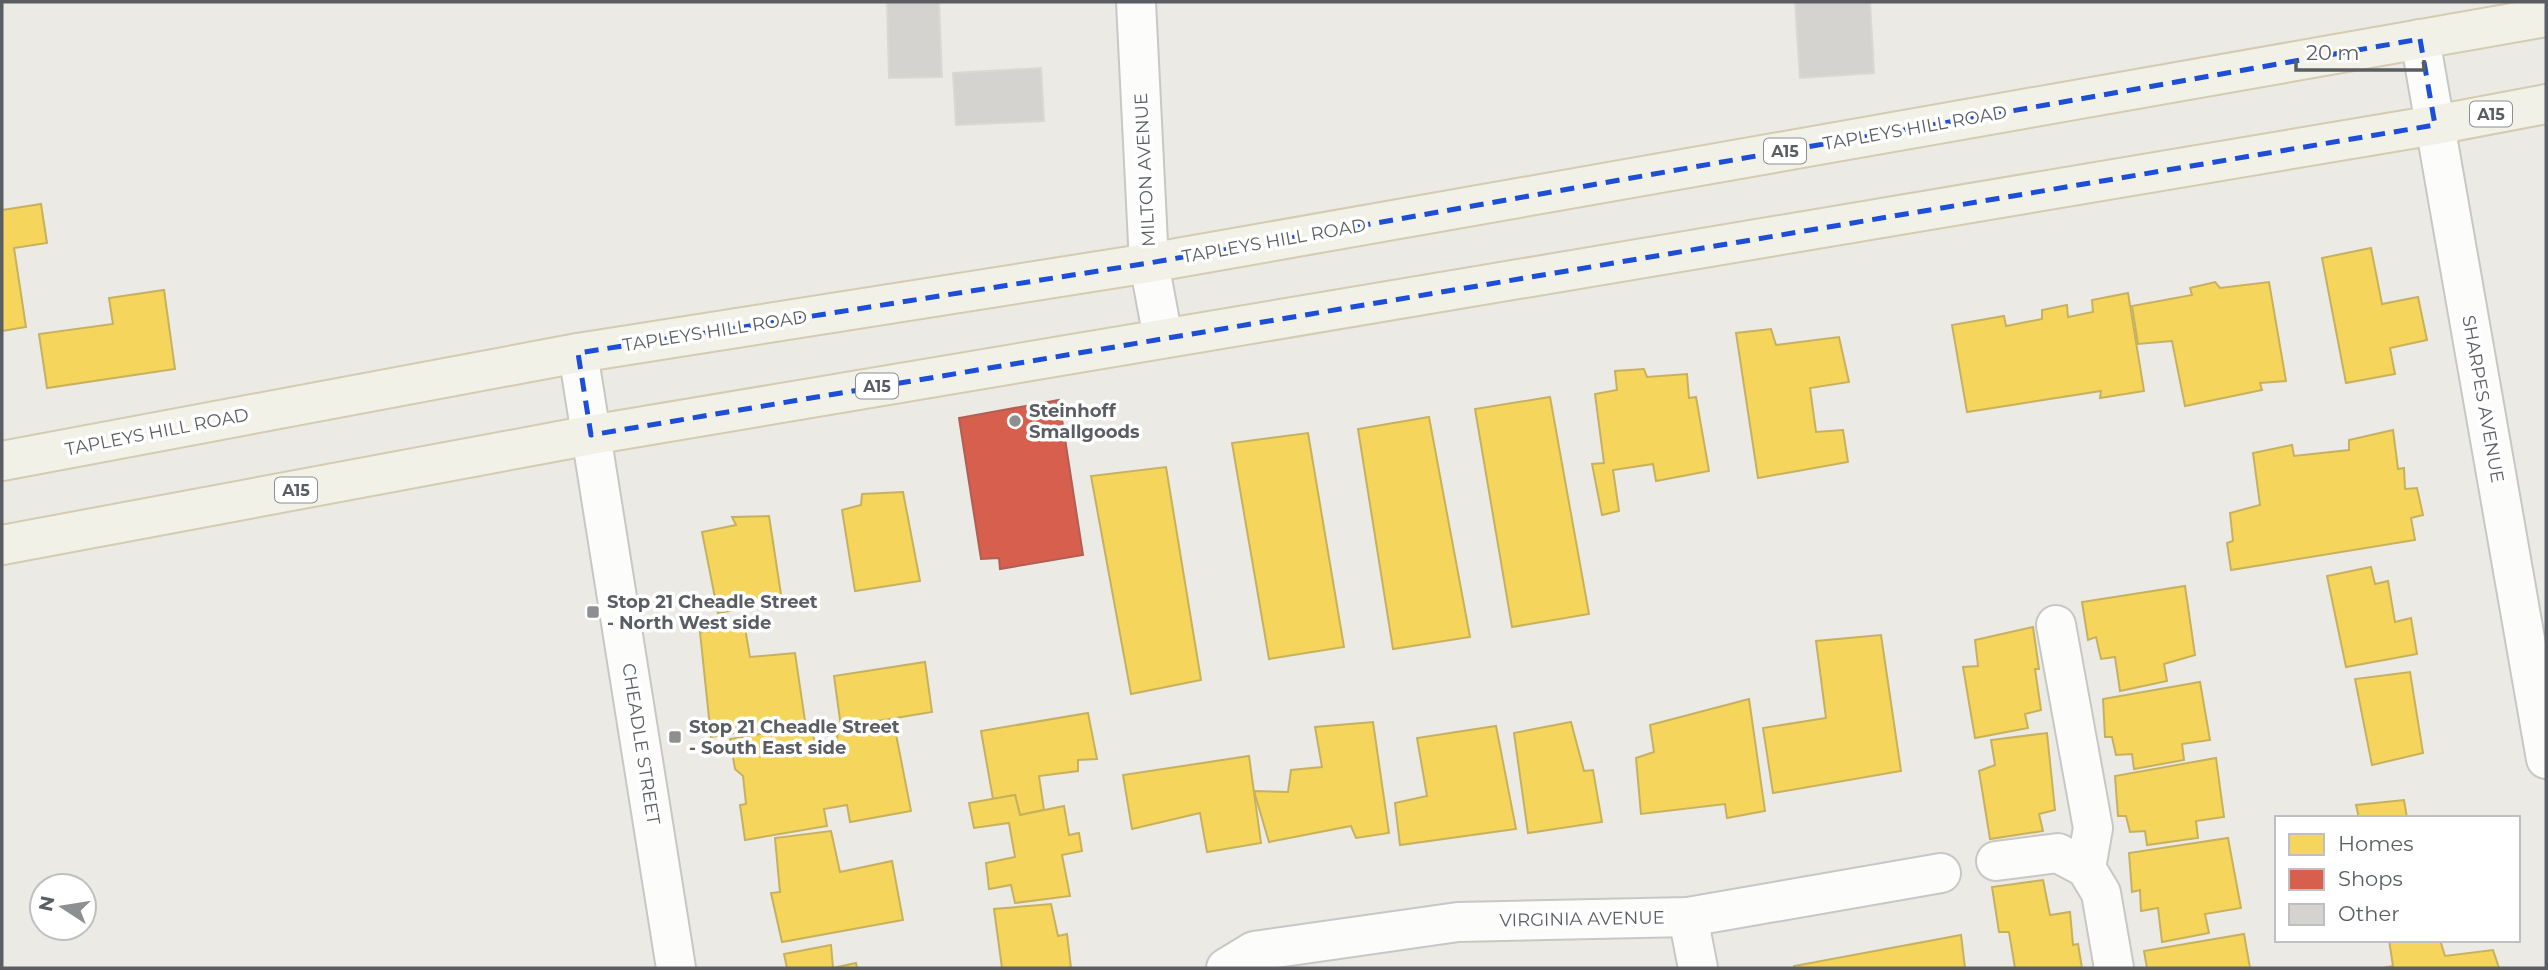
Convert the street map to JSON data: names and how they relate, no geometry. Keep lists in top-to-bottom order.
{
  "streets": {
    "main road": ["A15", "TAPLEYS HILL ROAD"],
    "street": [
      "MILTON AVENUE",
      "SHARPES AVENUE",
      "CHEADLE STREET",
      "VIRGINIA AVENUE"
    ]
  },
  "crossings": [
    ["A15", "MILTON AVENUE"],
    ["A15", "SHARPES AVENUE"],
    ["A15", "CHEADLE STREET"],
    ["TAPLEYS HILL ROAD", "MILTON AVENUE"],
    ["TAPLEYS HILL ROAD", "SHARPES AVENUE"],
    ["TAPLEYS HILL ROAD", "CHEADLE STREET"]
  ],
  "places": {
    "other": ["Steinhoff Smallgoods"],
    "transit": ["Stop 21 Cheadle Street - North West side", "Stop 21 Cheadle Street - South East side"]
  },
  "legend": ["Homes", "Shops", "Other"],
  "scale_bar": "20 m",
  "north": "left"
}
